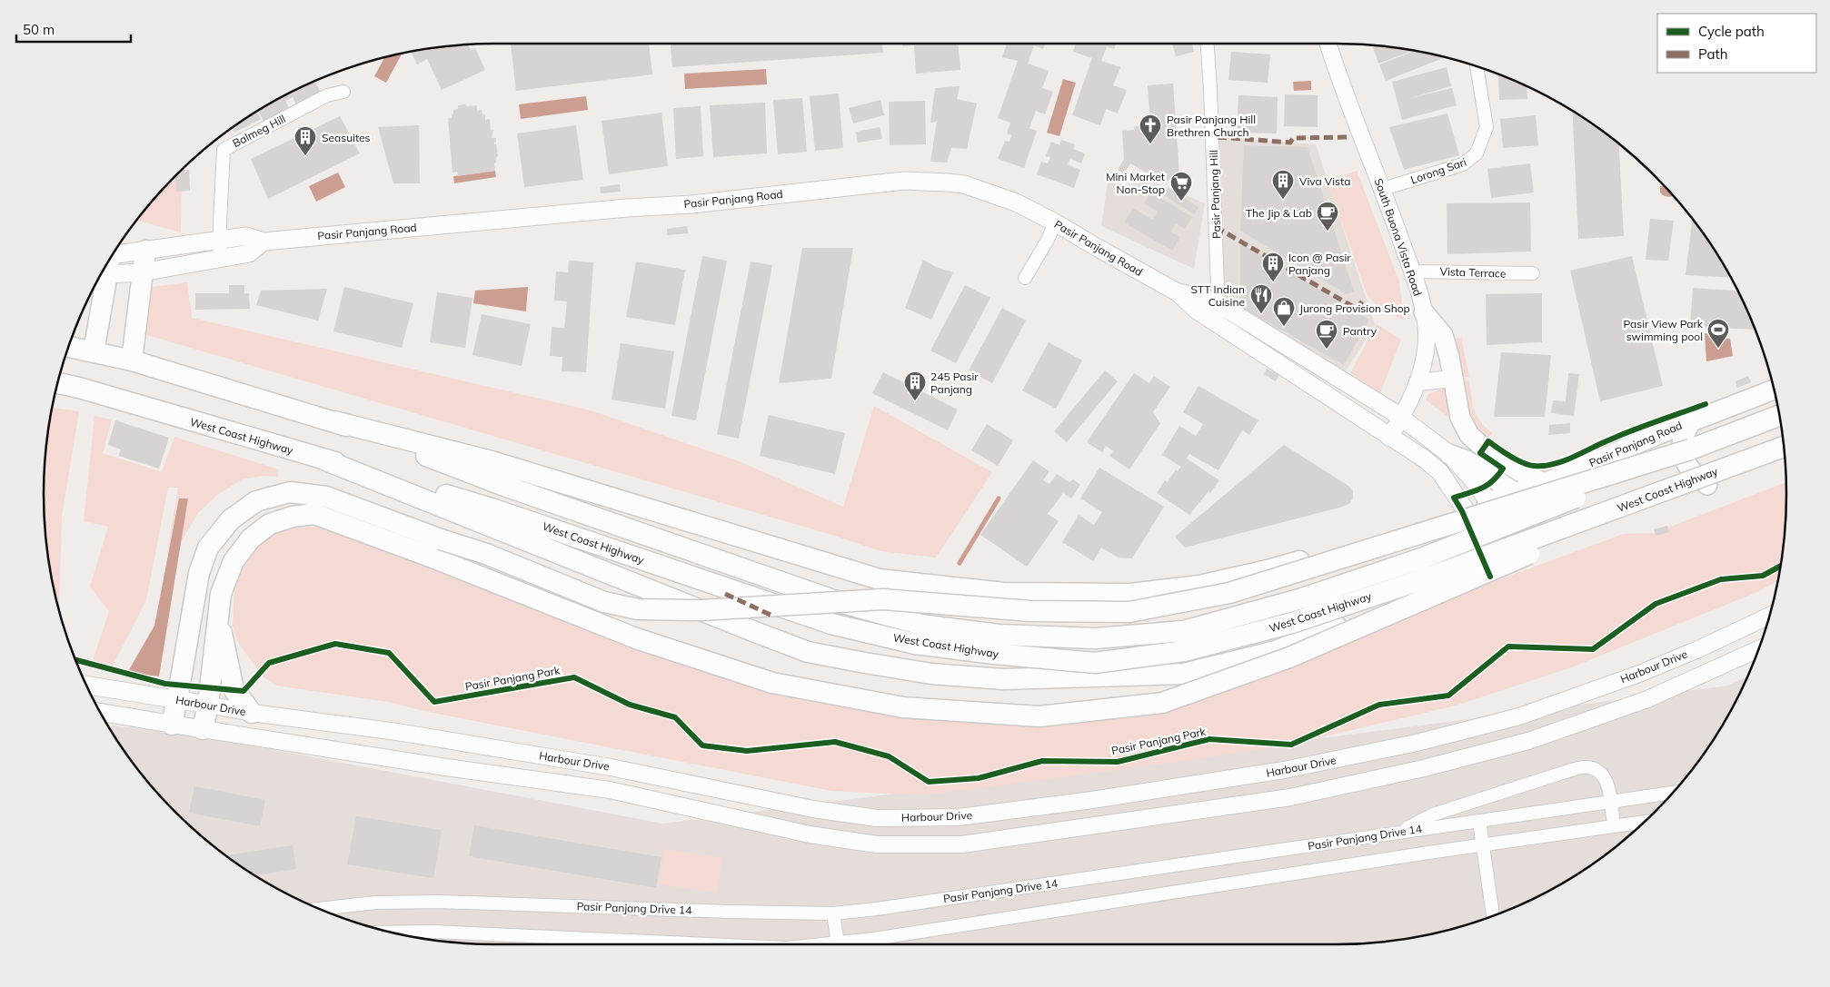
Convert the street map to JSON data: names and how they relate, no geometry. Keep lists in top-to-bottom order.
{
  "streets": {
    "highway": ["West Coast Highway"],
    "main road": ["Pasir Panjang Road", "Harbour Drive"],
    "street": [
      "Balmeg Hill",
      "Lorong Sari",
      "Pasir Panjang Hill",
      "South Buona Vista Road",
      "Vista Terrace",
      "Pasir Panjang Drive 14"
    ],
    "cycle path": ["Pasir Panjang Park"]
  },
  "crossings": [
    ["Balmeg Hill", "Pasir Panjang Road"],
    ["Lorong Sari", "South Buona Vista Road"],
    ["Pasir Panjang Hill", "Pasir Panjang Road"],
    ["Pasir Panjang Road", "South Buona Vista Road"],
    ["South Buona Vista Road", "Vista Terrace"]
  ],
  "places": {
    "church": ["Pasir Panjang Hill Brethren Church"],
    "building": [
      "Seasuites",
      "Viva Vista",
      "Icon @ Pasir Panjang",
      "245 Pasir Panjang"
    ],
    "supermarket": ["Mini Market Non-Stop"],
    "cafe": ["The Jip & Lab", "Pantry"],
    "restaurant": ["STT Indian Cuisine"],
    "shop": ["Jurong Provision Shop"],
    "sports": ["Pasir View Park swimming pool"]
  },
  "legend": ["Cycle path", "Path"],
  "scale_bar": "50 m"
}
